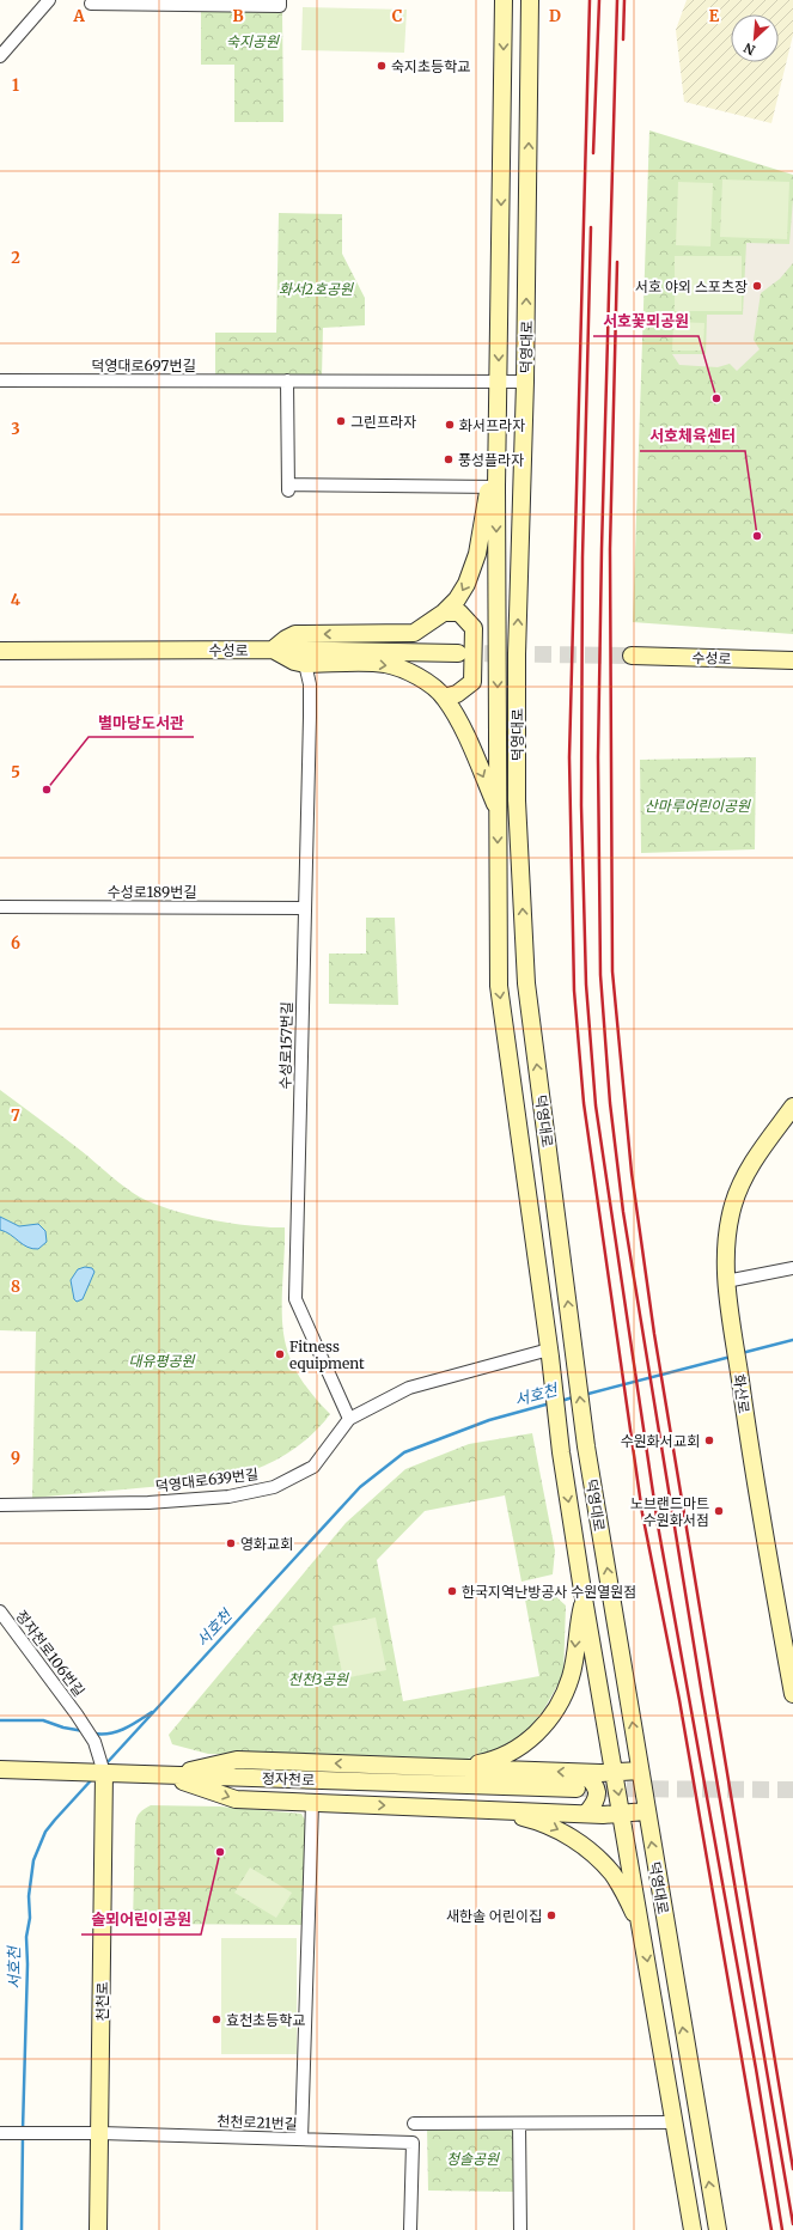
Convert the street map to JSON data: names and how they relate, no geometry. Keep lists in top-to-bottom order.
{
  "streets": {
    "main road": [
      "덕영대로",
      "수성로",
      "화산로",
      "정자천로",
      "천천로"
    ],
    "street": [
      "덕영대로697번길",
      "수성로189번길",
      "수성로157번길",
      "덕영대로639번길",
      "정자천로106번길",
      "천천로21번길"
    ]
  },
  "crossings": [
    ["덕영대로", "덕영대로697번길"],
    ["덕영대로", "덕영대로639번길"],
    ["수성로189번길", "수성로157번길"],
    ["수성로157번길", "덕영대로639번길"],
    ["정자천로106번길", "정자천로"],
    ["정자천로106번길", "천천로"],
    ["정자천로", "천천로"],
    ["천천로", "천천로21번길"]
  ],
  "water": ["서호천"],
  "parks": [
    "숙지공원",
    "화서2호공원",
    "산마루어린이공원",
    "대유평공원",
    "천천3공원",
    "청솔공원"
  ],
  "places": [
    "숙지초등학교",
    "서호 야외 스포츠장",
    "서호꽃뫼공원",
    "그린프라자",
    "화서프라자",
    "풍성플라자",
    "서호체육센터",
    "별마당도서관",
    "Fitness equipment",
    "수원화서교회",
    "노브랜드마트 수원화서점",
    "영화교회",
    "한국지역난방공사 수원열원점",
    "솔뫼어린이공원",
    "새한솔 어린이집",
    "효천초등학교"
  ],
  "north": "bottom left",
  "grid": {
    "columns": [
      "A",
      "B",
      "C",
      "D",
      "E"
    ],
    "rows": [
      "1",
      "2",
      "3",
      "4",
      "5",
      "6",
      "7",
      "8",
      "9"
    ]
  }
}
